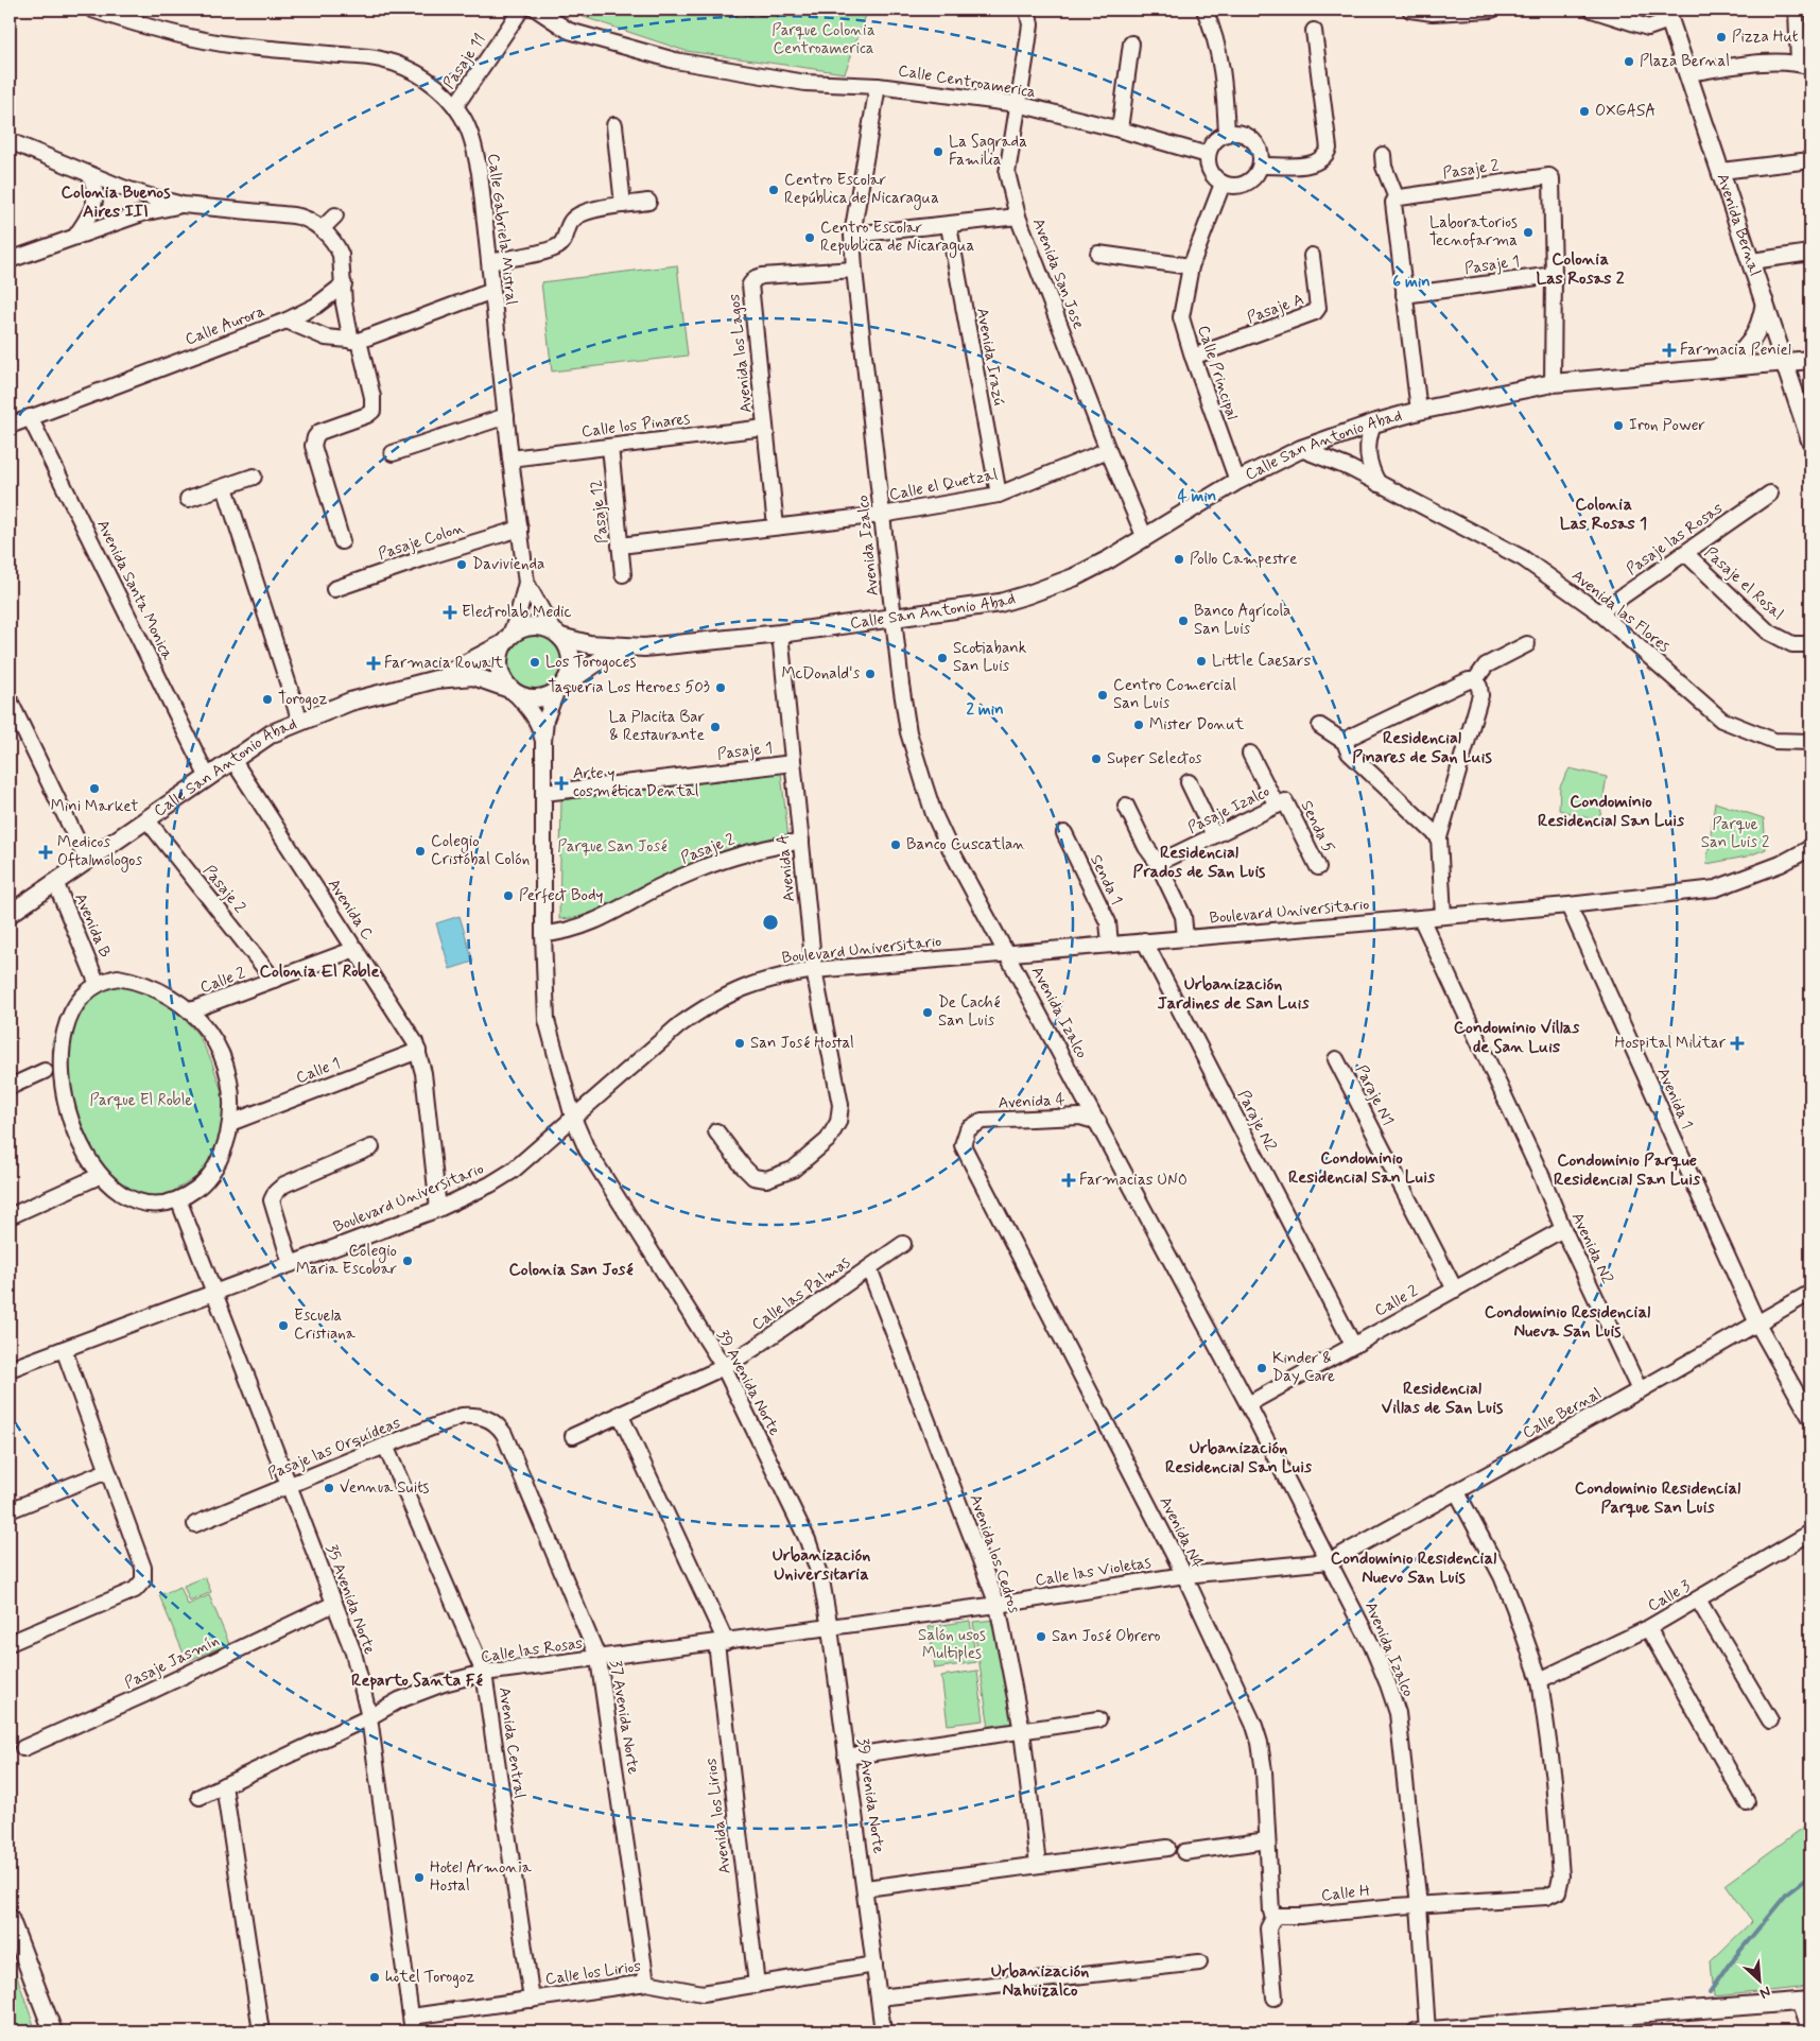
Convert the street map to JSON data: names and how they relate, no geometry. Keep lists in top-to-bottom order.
{
  "streets": {
    "main road": ["Avenida Bernal", "Calle San Antonio Abad"],
    "street": [
      "Pasaje 11",
      "Calle Centroamerica",
      "Pasaje 2",
      "Calle Gabriela Mistral",
      "Pasaje 1",
      "Avenida San Jose",
      "Pasaje A",
      "Calle Aurora",
      "Avenida los Lagos",
      "Avenida Irazú",
      "Calle Principal",
      "Calle los Pinares",
      "Calle el Quetzal",
      "Pasaje 12",
      "Pasaje las Rosas",
      "Pasaje Colon",
      "Avenida Izalco",
      "Pasaje el Rosal",
      "Avenida Santa Monica",
      "Avenida las Flores",
      "Pasaje Izalco",
      "Senda 5",
      "Avenida A",
      "Senda 1",
      "Avenida C",
      "Boulevard Universitario",
      "Avenida B",
      "Calle 2",
      "Calle 1",
      "Paraje N1",
      "Avenida 1",
      "Avenida 4",
      "Paraje N2",
      "Avenida N2",
      "Calle las Palmas",
      "39 Avenida Norte",
      "Calle Bernal",
      "Pasaje las Orquídeas",
      "Avenida N4",
      "Avenida los Cedros",
      "Calle las Violetas",
      "Calle 3",
      "35 Avenida Norte",
      "Calle las Rosas",
      "Pasaje Jasmín",
      "37 Avenida Norte",
      "Avenida Central",
      "Avenida los Lirios",
      "Calle H",
      "Calle los Lirios"
    ]
  },
  "crossings": [
    ["Pasaje 11", "Calle Gabriela Mistral"],
    ["Calle Centroamerica", "Avenida San Jose"],
    ["Calle Centroamerica", "Calle Principal"],
    ["Calle Centroamerica", "Avenida Izalco"],
    ["Pasaje 2", "Pasaje 1"],
    ["Pasaje 2", "Calle San Antonio Abad"],
    ["Pasaje 2", "Avenida A"],
    ["Pasaje 2", "Calle 2"],
    ["Pasaje 2", "39 Avenida Norte"],
    ["Avenida Bernal", "Calle San Antonio Abad"],
    ["Calle Gabriela Mistral", "Calle Aurora"],
    ["Calle Gabriela Mistral", "Calle los Pinares"],
    ["Calle Gabriela Mistral", "Calle San Antonio Abad"],
    ["Calle Gabriela Mistral", "Pasaje Colon"],
    ["Calle Gabriela Mistral", "39 Avenida Norte"],
    ["Pasaje 1", "Avenida A"],
    ["Pasaje 1", "39 Avenida Norte"],
    ["Avenida San Jose", "Calle San Antonio Abad"],
    ["Avenida San Jose", "Calle el Quetzal"],
    ["Pasaje A", "Calle Principal"],
    ["Calle Aurora", "Avenida Santa Monica"],
    ["Avenida los Lagos", "Calle los Pinares"],
    ["Avenida los Lagos", "Calle el Quetzal"],
    ["Avenida los Lagos", "Avenida Izalco"],
    ["Avenida Irazú", "Calle el Quetzal"],
    ["Calle Principal", "Calle San Antonio Abad"],
    ["Calle los Pinares", "Pasaje 12"],
    ["Calle San Antonio Abad", "Avenida Izalco"],
    ["Calle San Antonio Abad", "Avenida Santa Monica"],
    ["Calle San Antonio Abad", "Avenida las Flores"],
    ["Calle San Antonio Abad", "Avenida A"],
    ["Calle San Antonio Abad", "Avenida C"],
    ["Calle San Antonio Abad", "Avenida B"],
    ["Calle San Antonio Abad", "39 Avenida Norte"],
    ["Calle el Quetzal", "Pasaje 12"],
    ["Calle el Quetzal", "Avenida Izalco"],
    ["Pasaje las Rosas", "Pasaje el Rosal"],
    ["Pasaje las Rosas", "Avenida las Flores"],
    ["Avenida Izalco", "Boulevard Universitario"],
    ["Avenida Izalco", "Calle 2"],
    ["Avenida Izalco", "Avenida 4"],
    ["Avenida Izalco", "Calle Bernal"],
    ["Avenida Izalco", "Calle las Violetas"],
    ["Avenida Izalco", "Calle H"],
    ["Pasaje Izalco", "Senda 5"],
    ["Avenida A", "Boulevard Universitario"],
    ["Senda 1", "Boulevard Universitario"],
    ["Avenida C", "Boulevard Universitario"],
    ["Avenida C", "Calle 2"],
    ["Avenida C", "Calle 1"],
    ["Boulevard Universitario", "Avenida 1"],
    ["Boulevard Universitario", "Paraje N2"],
    ["Boulevard Universitario", "Avenida N2"],
    ["Boulevard Universitario", "39 Avenida Norte"],
    ["Boulevard Universitario", "35 Avenida Norte"],
    ["Calle 2", "Paraje N1"],
    ["Calle 2", "Paraje N2"],
    ["Calle 2", "Avenida N2"],
    ["Avenida 1", "Calle Bernal"],
    ["Avenida 4", "Avenida N4"],
    ["Avenida N2", "Calle Bernal"],
    ["Calle las Palmas", "39 Avenida Norte"],
    ["Calle las Palmas", "Avenida los Cedros"],
    ["Calle las Palmas", "Avenida los Lirios"],
    ["39 Avenida Norte", "Calle las Violetas"],
    ["39 Avenida Norte", "Calle las Rosas"],
    ["39 Avenida Norte", "Calle los Lirios"],
    ["Calle Bernal", "Calle las Violetas"],
    ["Pasaje las Orquídeas", "35 Avenida Norte"],
    ["Pasaje las Orquídeas", "37 Avenida Norte"],
    ["Pasaje las Orquídeas", "Avenida Central"],
    ["Avenida N4", "Calle las Violetas"],
    ["Avenida N4", "Calle H"],
    ["Avenida los Cedros", "Calle las Violetas"],
    ["Calle las Violetas", "Calle las Rosas"],
    ["Calle 3", "Calle H"],
    ["35 Avenida Norte", "Calle las Rosas"],
    ["35 Avenida Norte", "Pasaje Jasmín"],
    ["35 Avenida Norte", "Calle los Lirios"],
    ["Calle las Rosas", "37 Avenida Norte"],
    ["Calle las Rosas", "Avenida Central"],
    ["Calle las Rosas", "Avenida los Lirios"],
    ["37 Avenida Norte", "Calle los Lirios"],
    ["Avenida Central", "Calle los Lirios"],
    ["Avenida los Lirios", "Calle los Lirios"]
  ],
  "districts": [
    "Colonia Buenos Aires III",
    "Colonia Las Rosas 2",
    "Colonia Las Rosas 1",
    "Residencial Pinares de San Luis",
    "Condominio Residencial San Luis",
    "Residencial Prados de San Luis",
    "Colonia El Roble",
    "Urbanización Jardines de San Luis",
    "Condominio Villas de San Luis",
    "Condominio Residencial San Luis",
    "Condominio Parque Residencial San Luis",
    "Colonia San José",
    "Condominio Residencial Nueva San Luis",
    "Residencial Villas de San Luis",
    "Urbanización Residencial San Luis",
    "Condominio Residencial Parque San Luis",
    "Urbanización Universitaria",
    "Condominio Residencial Nuevo San Luis",
    "Reparto Santa Fé",
    "Urbanización Nahuizalco"
  ],
  "parks": [
    "Parque Colonia Centroamerica",
    "Parque San Luis 2",
    "Parque San José",
    "Parque El Roble",
    "Salón usos Multiples"
  ],
  "places": {
    "other": [
      "Pizza Hut",
      "Plaza Bernal",
      "OXGASA",
      "La Sagrada Familia",
      "Centro Escolar República de Nicaragua",
      "Laboratorios Tecnofarma",
      "Centro Escolar Republica de Nicaragua",
      "Iron Power",
      "Pollo Campestre",
      "Davivienda",
      "Banco Agrícola San Luis",
      "Scotiabank San Luis",
      "Little Caesars",
      "Los Torogoces",
      "McDonald's",
      "Taqueria Los Heroes 503",
      "Centro Comercial San Luis",
      "Torogoz",
      "Mister Donut",
      "La Placita Bar & Restaurante",
      "Super Selectos",
      "Mini Market",
      "Banco Cuscatlan",
      "Colegio Cristóbal Colón",
      "Perfect Body",
      "De Caché San Luis",
      "San José Hostal",
      "Colegio Maria Escobar",
      "Escuela Cristiana",
      "Kinder & Day Care",
      "Vennua Suits",
      "San José Obrero",
      "Hotel Armonia Hostal",
      "hotel Torogoz"
    ],
    "health": [
      "Farmacia Peniel",
      "Electrolab Medic",
      "Farmacia Rowalt",
      "Arte y cosmética Dental",
      "Medicos Oftalmologos",
      "Hospital Militar",
      "Farmacias UNO"
    ]
  },
  "north": "bottom right",
  "rings": ["6 min", "4 min", "2 min"]
}
